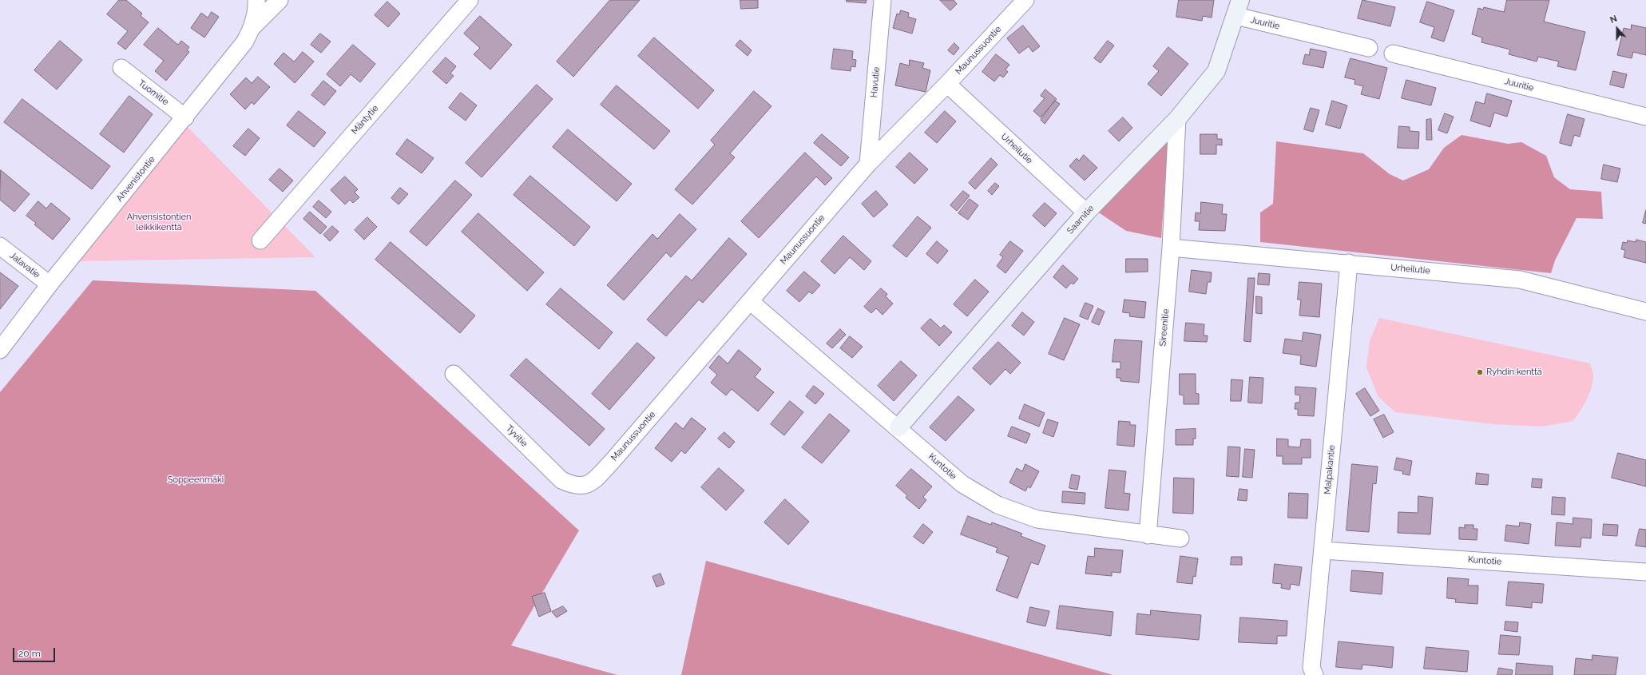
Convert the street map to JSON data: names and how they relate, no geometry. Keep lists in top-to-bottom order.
{
  "streets": {
    "street": [
      "Juuritie",
      "Maunussuontie",
      "Havutie",
      "Tuomitie",
      "Mäntytie",
      "Urheilutie",
      "Ahvenistontie",
      "Saarnitie",
      "Jalavatie",
      "Sireenitie",
      "Tyvitie",
      "Kuntotie",
      "Malpakantie"
    ]
  },
  "crossings": [
    ["Juuritie", "Saarnitie"],
    ["Maunussuontie", "Havutie"],
    ["Maunussuontie", "Urheilutie"],
    ["Maunussuontie", "Tyvitie"],
    ["Maunussuontie", "Kuntotie"],
    ["Tuomitie", "Ahvenistontie"],
    ["Urheilutie", "Saarnitie"],
    ["Urheilutie", "Sireenitie"],
    ["Urheilutie", "Malpakantie"],
    ["Ahvenistontie", "Jalavatie"],
    ["Saarnitie", "Sireenitie"],
    ["Saarnitie", "Kuntotie"],
    ["Sireenitie", "Kuntotie"],
    ["Kuntotie", "Malpakantie"]
  ],
  "parks": ["Ahvensistontien leikkikenttä", "Soppeenmäki"],
  "places": ["Ryhdin kenttä"],
  "scale_bar": "20 m",
  "north": "top"
}
